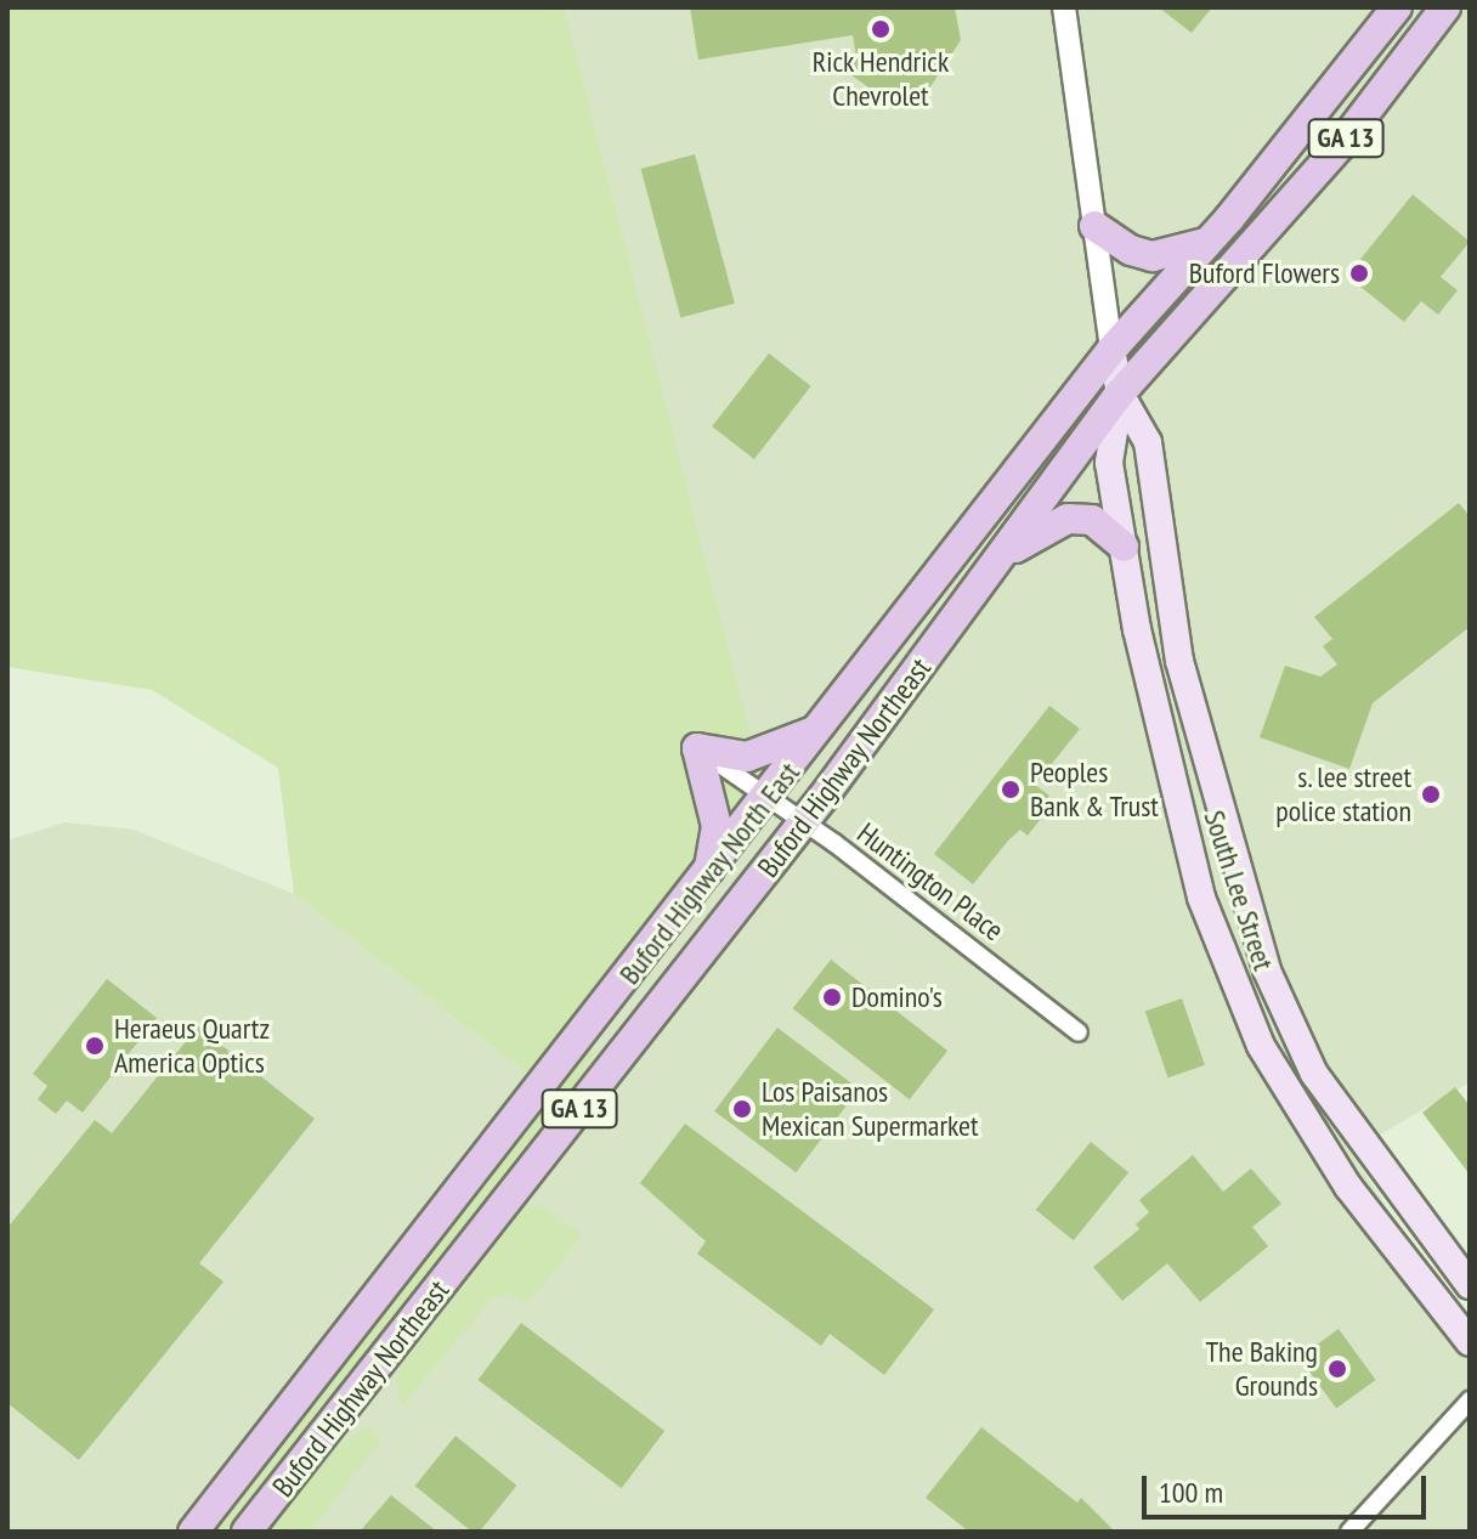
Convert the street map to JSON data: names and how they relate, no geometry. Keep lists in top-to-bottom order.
{
  "streets": {
    "main road": [
      "GA 13",
      "Buford Highway Northeast",
      "Buford Highway North East",
      "South Lee Street"
    ],
    "street": ["Huntington Place"]
  },
  "crossings": [
    ["Buford Highway Northeast", "Huntington Place"],
    ["Buford Highway Northeast", "South Lee Street"],
    ["Buford Highway North East", "Huntington Place"],
    ["Buford Highway North East", "South Lee Street"]
  ],
  "places": [
    "Rick Hendrick Chevrolet",
    "Buford Flowers",
    "Peoples Bank & Trust",
    "s. lee street police station",
    "Domino's",
    "Heraeus Quartz America Optics",
    "Los Paisanos Mexican Supermarket",
    "The Baking Grounds"
  ],
  "scale_bar": "100 m"
}
